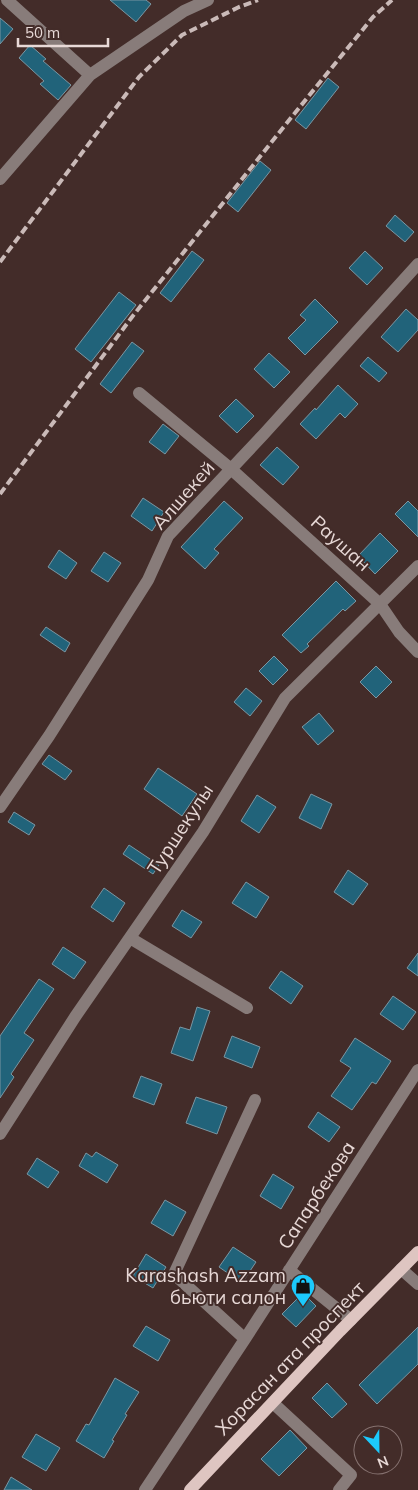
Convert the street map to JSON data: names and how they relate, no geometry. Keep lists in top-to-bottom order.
{
  "streets": {
    "main road": ["Хорасан ата проспект"],
    "street": [
      "Алшекей",
      "Раушан",
      "Туршекулы",
      "Сапарбекова"
    ]
  },
  "crossings": [
    ["Алшекей", "Раушан"],
    ["Раушан", "Туршекулы"]
  ],
  "places": {
    "shop": ["Karashash Azzam бьюти салон"]
  },
  "scale_bar": "50 m",
  "north": "bottom"
}
